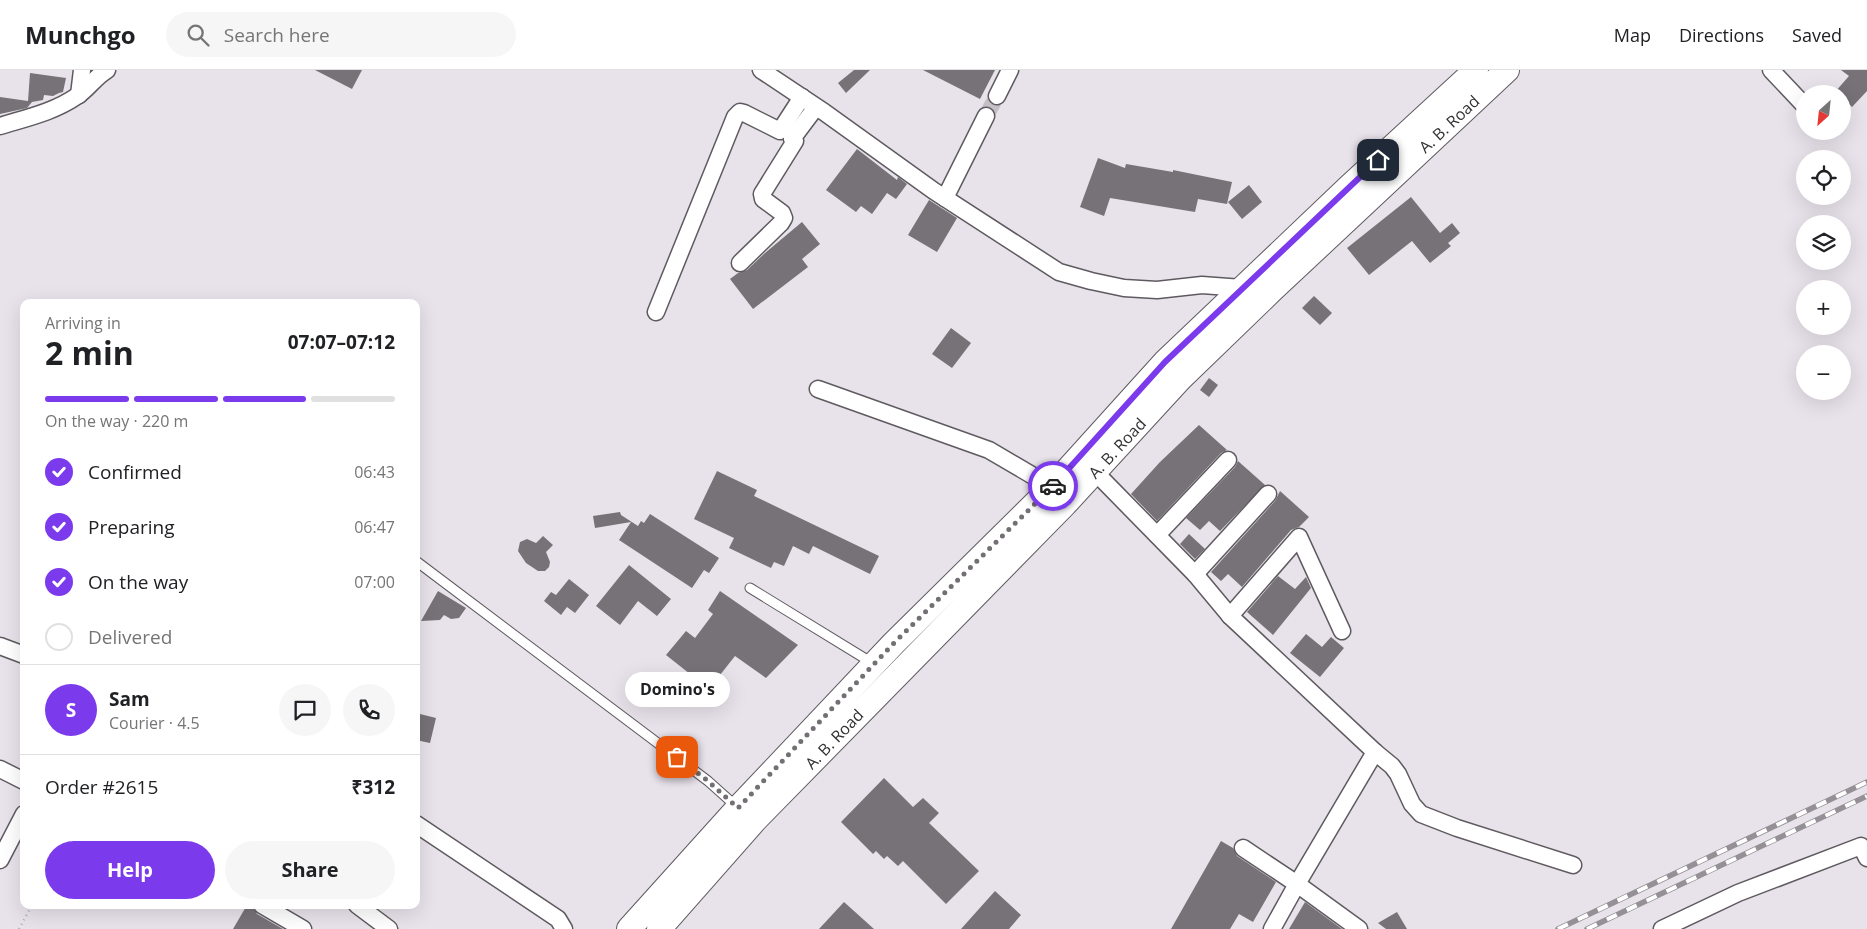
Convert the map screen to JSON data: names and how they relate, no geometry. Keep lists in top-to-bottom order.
{
  "streets": {
    "main road": ["A. B. Road"]
  },
  "places": ["Domino's"],
  "north": "bottom left",
  "page": {
    "header": "Munchgo",
    "search": "Search here",
    "nav": ["Map", "Directions", "Saved"],
    "map_buttons": ["+", "−"],
    "heading": ["2 min", "Arriving in", "07:07–07:12"],
    "panel": [
      "Sam",
      "Courier · 4.5",
      "Order #2615",
      "₹312"
    ],
    "bar": "On the way · 220 m",
    "list": [
      ["Confirmed", "06:43"],
      ["Preparing", "06:47"],
      ["On the way", "07:00"],
      "Delivered"
    ],
    "bubble": "Domino's",
    "round": "S",
    "buttons": ["Help", "Share"]
  }
}
